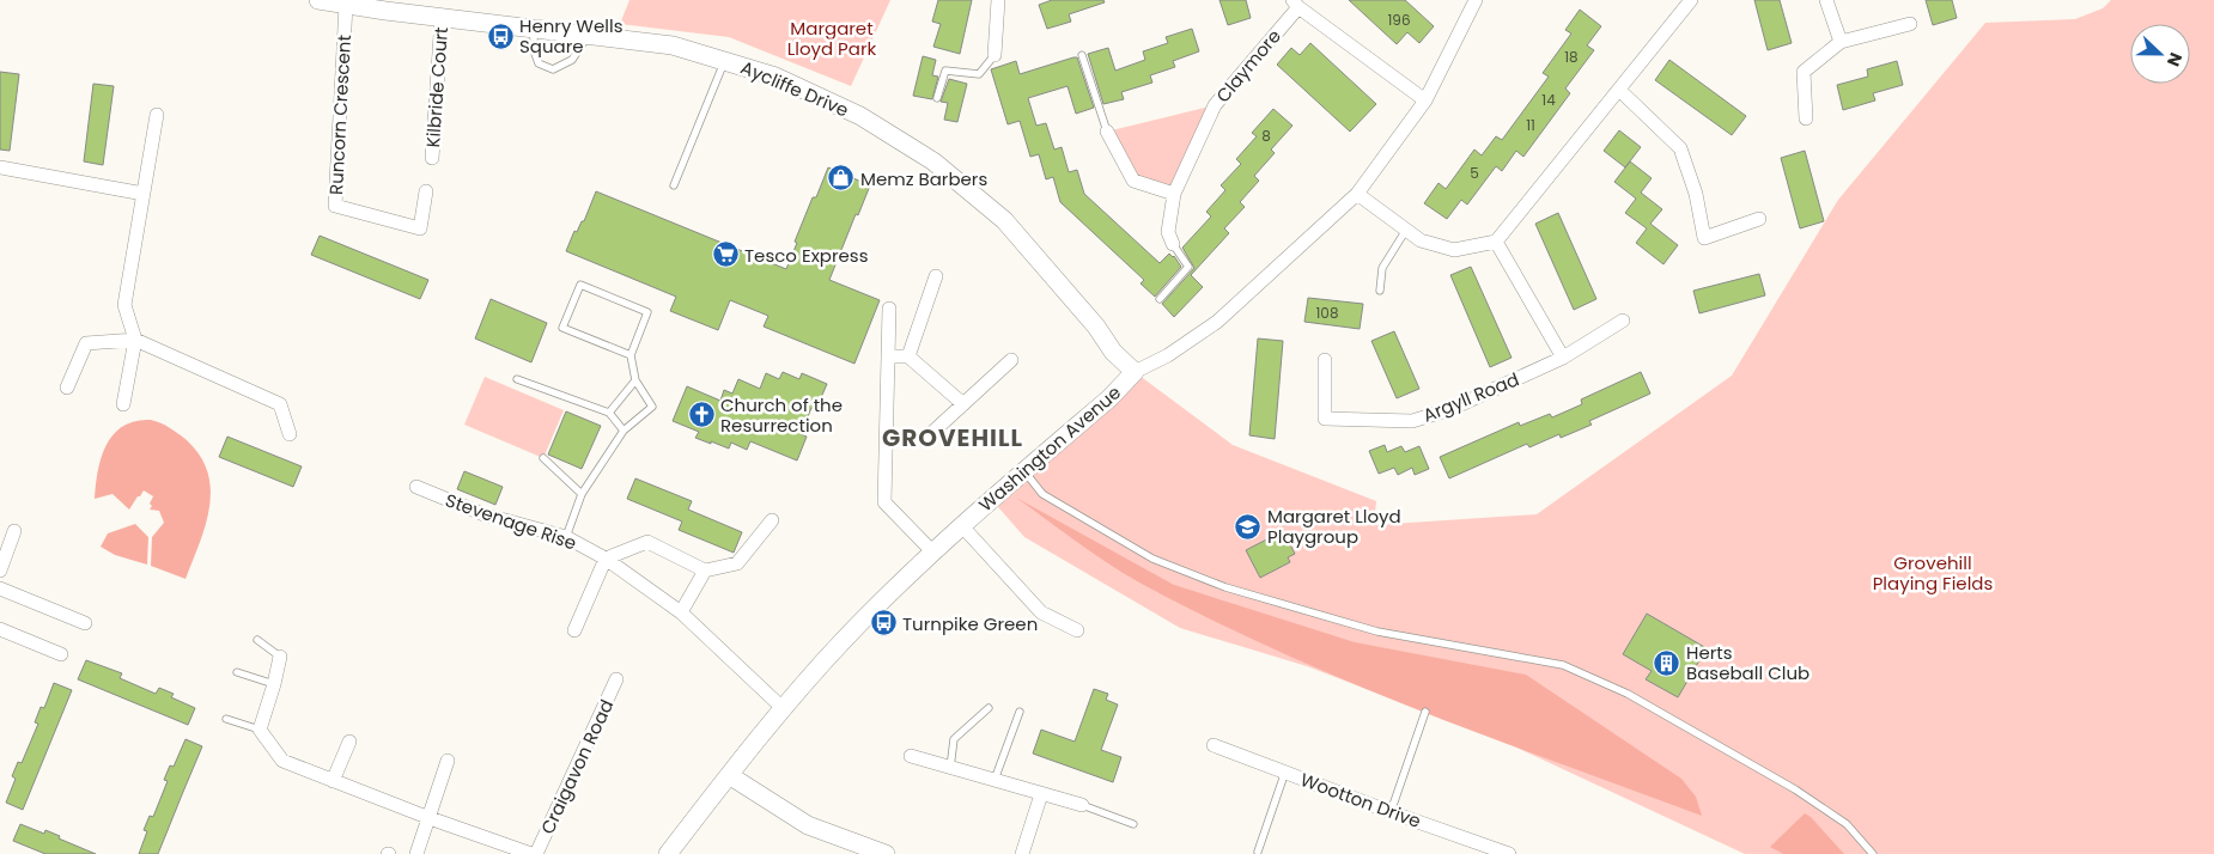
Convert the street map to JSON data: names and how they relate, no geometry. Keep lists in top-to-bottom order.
{
  "streets": {
    "street": [
      "Claymore",
      "Kilbride Court",
      "Aycliffe Drive",
      "Runcorn Crescent",
      "Argyll Road",
      "Washington Avenue",
      "Stevenage Rise",
      "Craigavon Road",
      "Wootton Drive"
    ]
  },
  "crossings": [
    ["Claymore", "Washington Avenue"],
    ["Kilbride Court", "Aycliffe Drive"],
    ["Aycliffe Drive", "Runcorn Crescent"],
    ["Aycliffe Drive", "Washington Avenue"],
    ["Washington Avenue", "Stevenage Rise"]
  ],
  "districts": ["GROVEHILL"],
  "parks": ["Margaret Lloyd Park", "Grovehill Playing Fields"],
  "places": {
    "bus stop": ["Henry Wells Square", "Turnpike Green"],
    "shop": ["Memz Barbers"],
    "supermarket": ["Tesco Express"],
    "church": ["Church of the Resurrection"],
    "school or university": ["Margaret Lloyd Playgroup"],
    "building": ["Herts Baseball Club"]
  },
  "house_numbers": [
    "196",
    "18",
    "14",
    "11",
    "8",
    "5",
    "108"
  ],
  "north": "right"
}
